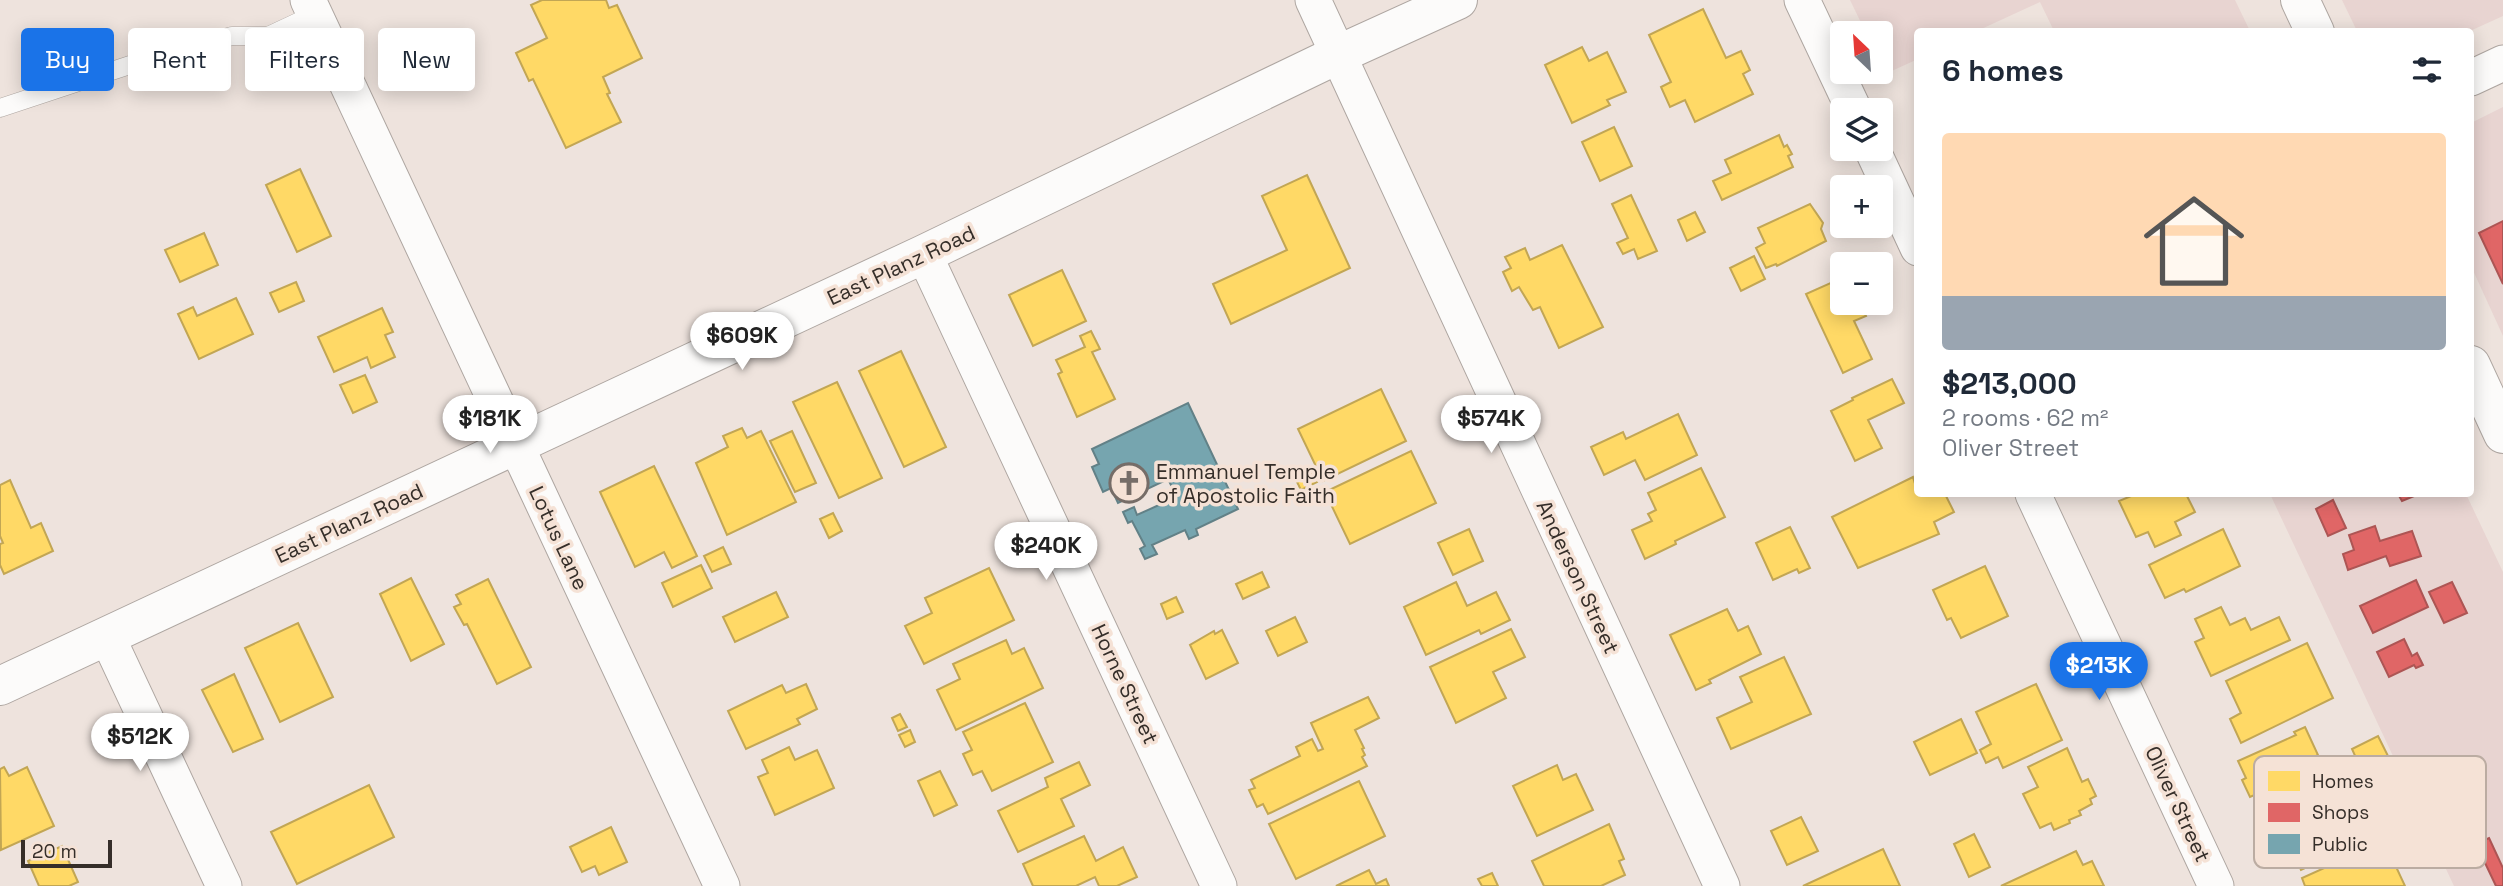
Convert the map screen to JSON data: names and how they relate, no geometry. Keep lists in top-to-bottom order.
{
  "streets": {
    "street": [
      "East Planz Road",
      "Lotus Lane",
      "Anderson Street",
      "Horne Street",
      "Oliver Street"
    ]
  },
  "crossings": [
    ["East Planz Road", "Lotus Lane"],
    ["East Planz Road", "Anderson Street"],
    ["East Planz Road", "Horne Street"]
  ],
  "places": {
    "church": ["Emmanuel Temple of Apostolic Faith"]
  },
  "legend": ["Homes", "Shops", "Public"],
  "scale_bar": "20 m",
  "north": "top left",
  "page": {
    "map_buttons": ["+", "−"],
    "chip": [
      "Buy",
      "Rent",
      "Filters",
      "New"
    ],
    "heading": "6 homes",
    "list": [
      {
        "name": "$213,000",
        "note": "2 rooms · 62 m² · Oliver Street"
      }
    ],
    "price": [
      "$609K",
      "$181K",
      "$574K",
      "$240K",
      "$213K",
      "$512K"
    ],
    "scale": "20 m"
  }
}
